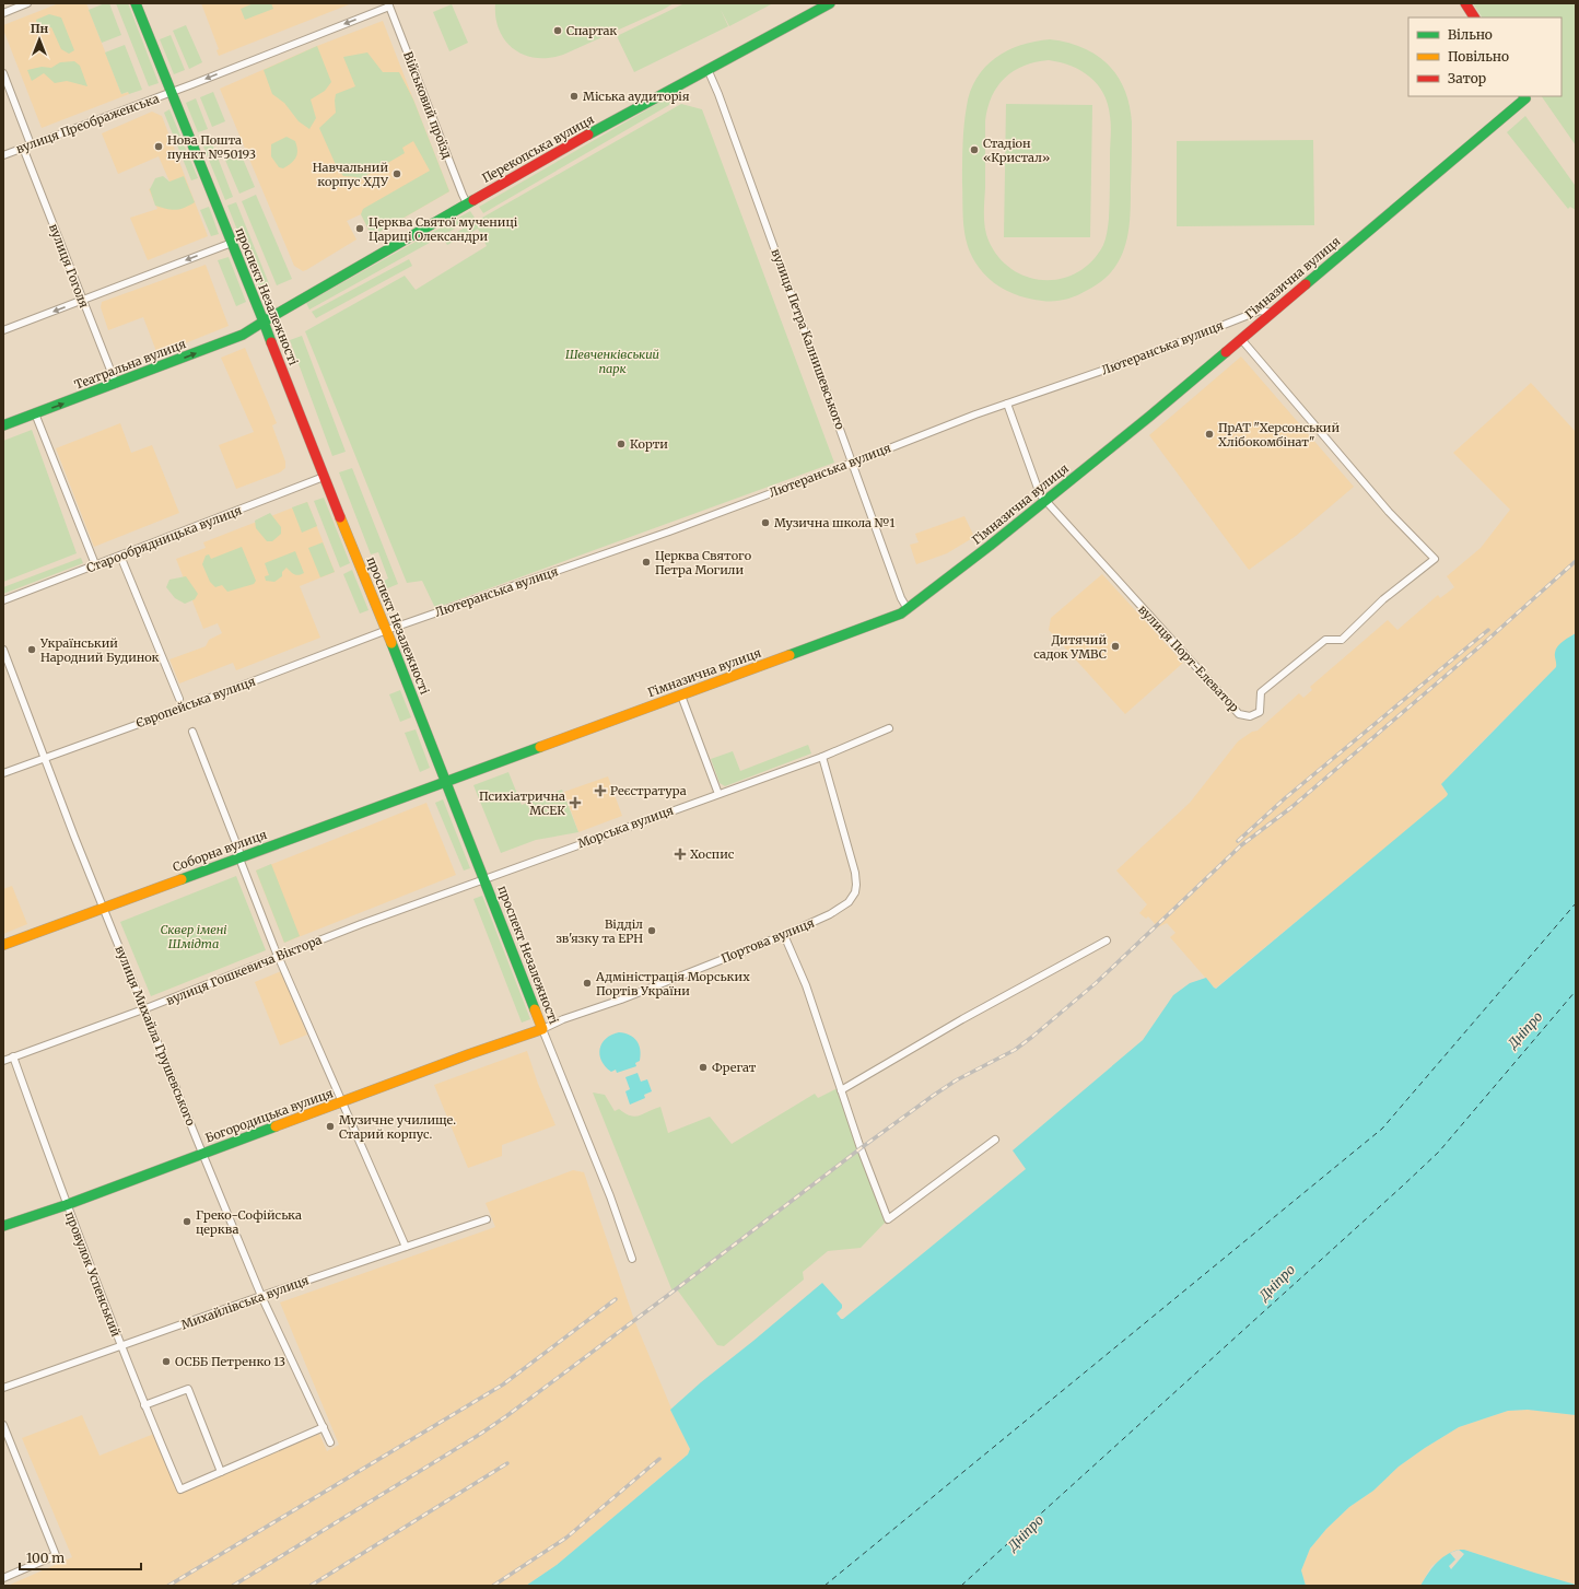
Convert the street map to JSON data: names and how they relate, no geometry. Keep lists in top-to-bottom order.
{
  "streets": {
    "street": [
      "Військовий проїзд",
      "вулиця Преображенська",
      "Перекопська вулиця",
      "вулиця Гоголя",
      "Гімназична вулиця",
      "проспект Незалежності",
      "вулиця Петра Калнишевського",
      "Лютеранська вулиця",
      "Театральна вулиця",
      "Старообрядницька вулиця",
      "вулиця Порт-Елеватор",
      "Європейська вулиця",
      "Морська вулиця",
      "Соборна вулиця",
      "Портова вулиця",
      "вулиця Гошкевича Віктора",
      "вулиця Михайла Грушевського",
      "Богородицька вулиця",
      "провулок Успенський",
      "Михайлівська вулиця"
    ]
  },
  "crossings": [
    ["Військовий проїзд", "вулиця Преображенська"],
    ["Військовий проїзд", "Перекопська вулиця"],
    ["вулиця Преображенська", "вулиця Гоголя"],
    ["вулиця Преображенська", "проспект Незалежності"],
    ["Перекопська вулиця", "проспект Незалежності"],
    ["Перекопська вулиця", "вулиця Петра Калнишевського"],
    ["Перекопська вулиця", "Театральна вулиця"],
    ["вулиця Гоголя", "Театральна вулиця"],
    ["Гімназична вулиця", "проспект Незалежності"],
    ["Гімназична вулиця", "вулиця Петра Калнишевського"],
    ["Гімназична вулиця", "Лютеранська вулиця"],
    ["Гімназична вулиця", "вулиця Порт-Елеватор"],
    ["Гімназична вулиця", "Соборна вулиця"],
    ["проспект Незалежності", "Лютеранська вулиця"],
    ["проспект Незалежності", "Театральна вулиця"],
    ["проспект Незалежності", "Старообрядницька вулиця"],
    ["проспект Незалежності", "Європейська вулиця"],
    ["проспект Незалежності", "Морська вулиця"],
    ["проспект Незалежності", "Соборна вулиця"],
    ["проспект Незалежності", "Портова вулиця"],
    ["проспект Незалежності", "вулиця Гошкевича Віктора"],
    ["проспект Незалежності", "Богородицька вулиця"],
    ["вулиця Петра Калнишевського", "Лютеранська вулиця"],
    ["Лютеранська вулиця", "вулиця Порт-Елеватор"],
    ["Лютеранська вулиця", "Європейська вулиця"],
    ["Європейська вулиця", "вулиця Михайла Грушевського"],
    ["Морська вулиця", "Портова вулиця"],
    ["Морська вулиця", "вулиця Гошкевича Віктора"],
    ["Соборна вулиця", "вулиця Михайла Грушевського"],
    ["Портова вулиця", "Богородицька вулиця"],
    ["вулиця Гошкевича Віктора", "вулиця Михайла Грушевського"],
    ["вулиця Гошкевича Віктора", "провулок Успенський"],
    ["вулиця Михайла Грушевського", "Богородицька вулиця"],
    ["вулиця Михайла Грушевського", "Михайлівська вулиця"],
    ["Богородицька вулиця", "провулок Успенський"],
    ["провулок Успенський", "Михайлівська вулиця"]
  ],
  "one_way": ["вулиця Преображенська", "Театральна вулиця"],
  "water": ["Дніпро"],
  "parks": ["Шевченківський парк", "Сквер імені Шмідта"],
  "places": {
    "other": [
      "Спартак",
      "Міська аудиторія",
      "Нова Пошта пункт №50193",
      "Стадіон «Кристал»",
      "Навчальний корпус ХДУ",
      "Церква Святої мучениці Цариці Олександри",
      "ПрАТ \"Херсонський Хлібокомбінат\"",
      "Корти",
      "Музична школа №1",
      "Церква Святого Петра Могили",
      "Дитячий садок УМВС",
      "Український Народний Будинок",
      "Відділ зв'язку та ЕРН",
      "Адміністрація Морських Портів України",
      "Фрегат",
      "Музичне училище. Старий корпус.",
      "Греко-Софійська церква",
      "ОСББ Петренко 13"
    ],
    "health": ["Реєстратура", "Психіатрична МСЕК", "Хоспис"]
  },
  "legend": ["Вільно", "Повільно", "Затор"],
  "scale_bar": "100 m",
  "north": "top"
}
